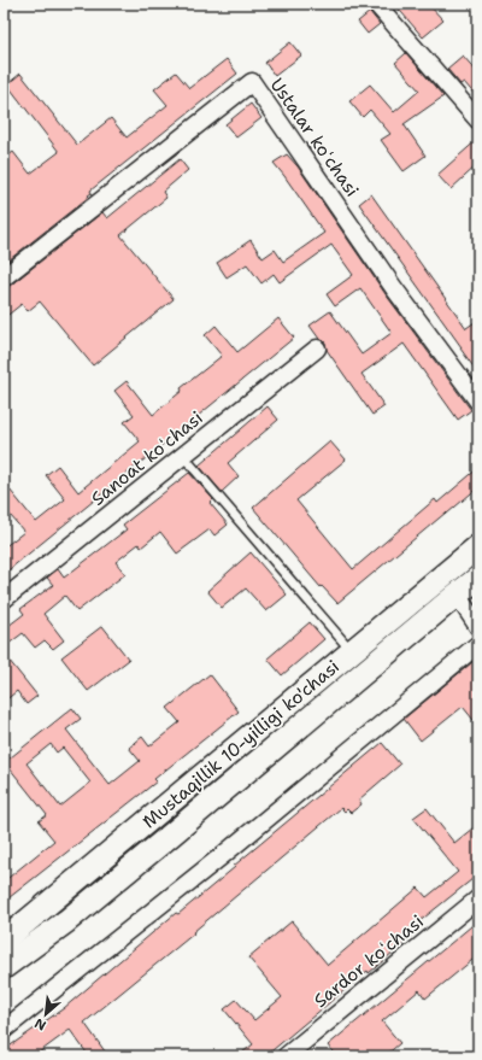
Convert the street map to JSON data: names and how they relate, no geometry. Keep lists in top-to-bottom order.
{
  "streets": {
    "main road": ["Mustaqillik 10-yilligi ko'chasi"],
    "street": ["Ustalar koʻchasi", "Sanoat koʻchasi", "Sardor koʻchasi"]
  },
  "north": "bottom left"
}
